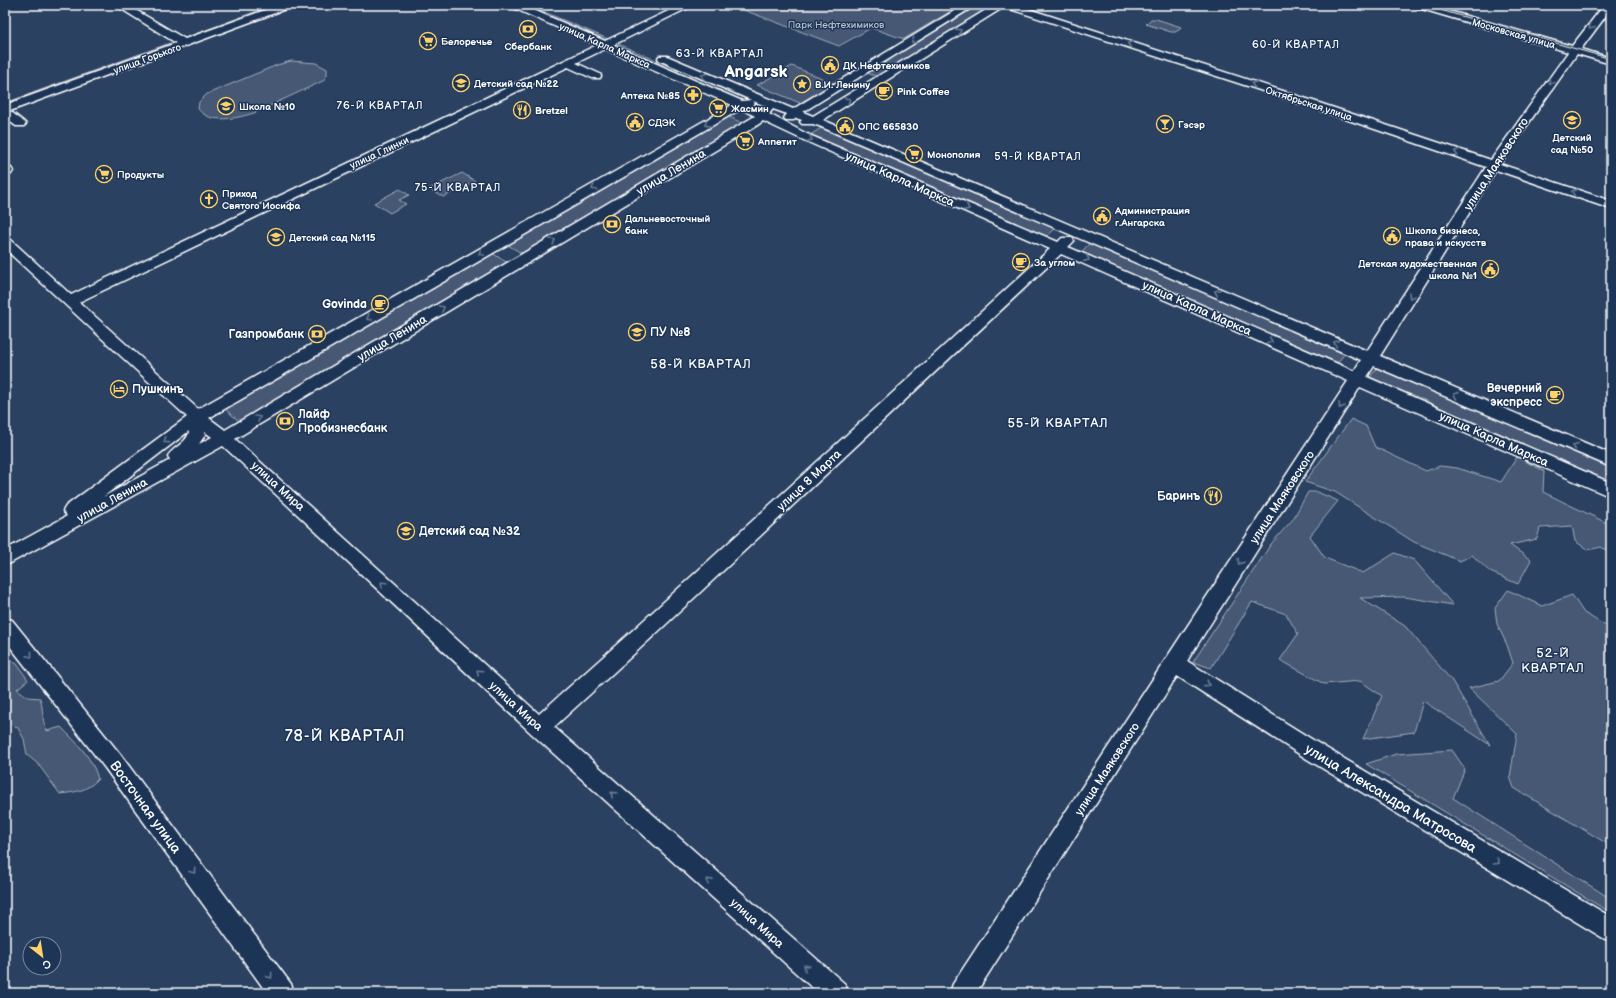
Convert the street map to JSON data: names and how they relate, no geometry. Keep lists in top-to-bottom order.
{
  "streets": {
    "street": [
      "Московская улица",
      "улица Карла Маркса",
      "улица Горького",
      "Октябрьская улица",
      "улица Глинки",
      "улица Маяковского",
      "улица Ленина",
      "улица 8 Марта",
      "улица Мира",
      "улица Александра Матросова",
      "Восточная улица"
    ]
  },
  "crossings": [
    ["Московская улица", "улица Маяковского"],
    ["улица Карла Маркса", "улица Глинки"],
    ["улица Карла Маркса", "улица Маяковского"],
    ["улица Карла Маркса", "улица Ленина"],
    ["улица Карла Маркса", "улица 8 Марта"],
    ["Октябрьская улица", "улица Маяковского"],
    ["улица Глинки", "улица Мира"],
    ["улица Маяковского", "улица Александра Матросова"],
    ["улица Ленина", "улица Мира"],
    ["улица 8 Марта", "улица Мира"]
  ],
  "one_way": [
    "Октябрьская улица",
    "улица Маяковского",
    "улица Мира",
    "улица Александра Матросова",
    "Восточная улица"
  ],
  "districts": [
    "60-Й КВАРТАЛ",
    "63-Й КВАРТАЛ",
    "Angarsk",
    "76-Й КВАРТАЛ",
    "59-Й КВАРТАЛ",
    "75-Й КВАРТАЛ",
    "58-Й КВАРТАЛ",
    "55-Й КВАРТАЛ",
    "52-Й КВАРТАЛ",
    "78-Й КВАРТАЛ"
  ],
  "parks": ["Парк Нефтехимиков"],
  "places": {
    "bank": [
      "Сбербанк",
      "Дальневосточный банк",
      "Газпромбанк",
      "Лайф Пробизнесбанк"
    ],
    "supermarket": [
      "Белоречье",
      "Жасмин",
      "Аппетит",
      "Монополия",
      "Продукты"
    ],
    "public building": [
      "ДК Нефтехимиков",
      "СДЭК",
      "ОПС 665830",
      "Администрация г.Ангарска",
      "Школа бизнеса, права и искусств",
      "Детская художественная школа №1"
    ],
    "school or university": [
      "Детский сад №22",
      "Школа №10",
      "Детский сад №50",
      "Детский сад №115",
      "ПУ №8",
      "Детский сад №32"
    ],
    "place": ["В.И. Ленину"],
    "cafe": [
      "Pink Coffee",
      "За углом",
      "Govinda",
      "Вечерний экспресс"
    ],
    "pharmacy": ["Аптека №85"],
    "restaurant": ["Bretzel", "Баринъ"],
    "bar": ["Гэсэр"],
    "church": ["Приход Святого Иосифа"],
    "hotel": ["Пушкинъ"]
  },
  "north": "bottom right"
}
